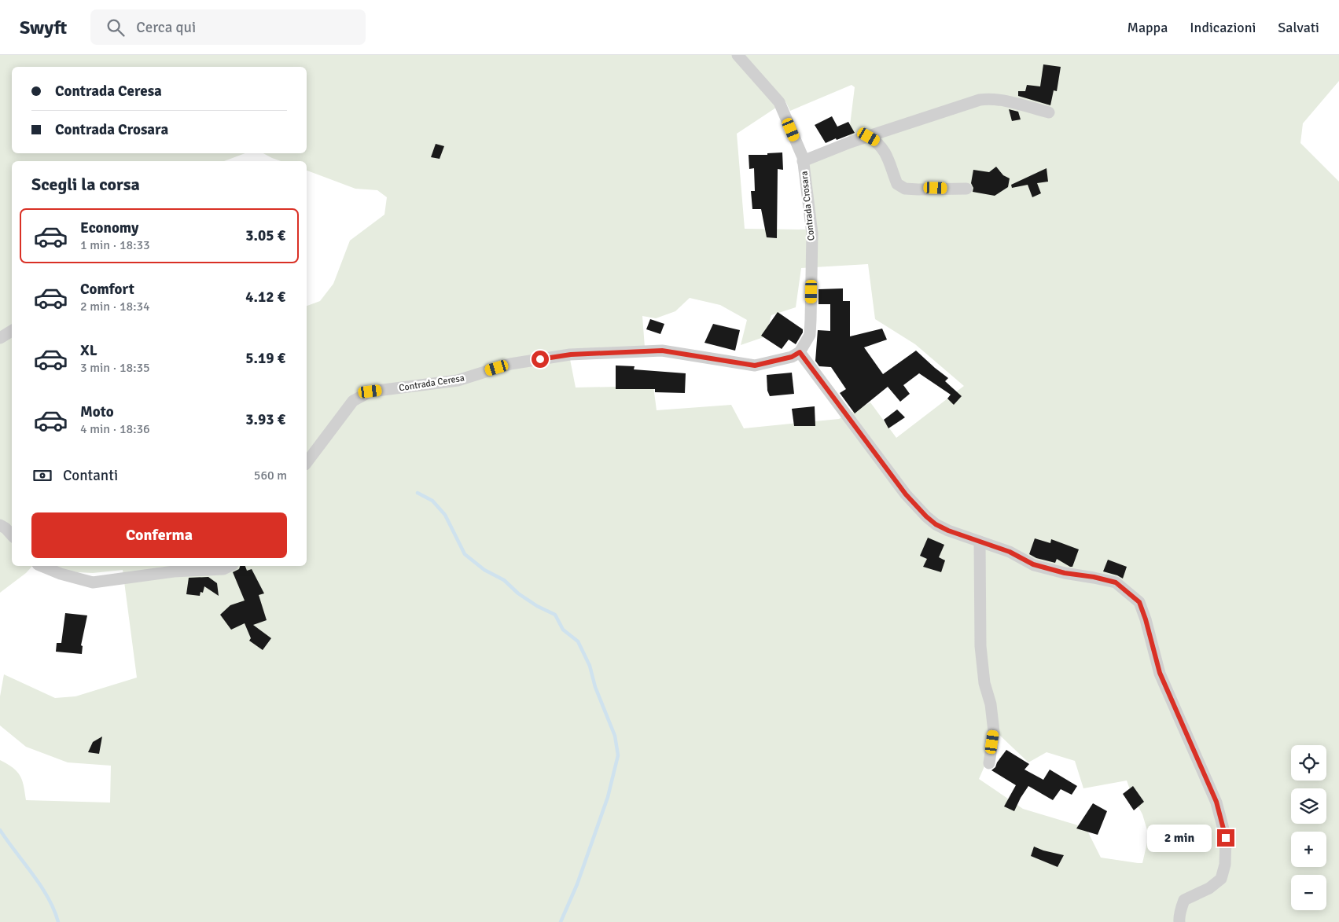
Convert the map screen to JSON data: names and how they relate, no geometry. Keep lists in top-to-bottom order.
{
  "streets": {
    "street": ["Contrada Crosara", "Contrada Ceresa"]
  },
  "crossings": [
    ["Contrada Crosara", "Contrada Ceresa"]
  ],
  "page": {
    "header": "Swyft",
    "search": "Cerca qui",
    "nav": ["Mappa", "Indicazioni", "Salvati"],
    "banner": ["Contrada Ceresa", "Contrada Crosara"],
    "heading": "Scegli la corsa",
    "list": [
      {
        "name": "Economy",
        "note": "1 min · 18:33",
        "value": "3.05 €"
      },
      {
        "name": "Comfort",
        "note": "2 min · 18:34",
        "value": "4.12 €"
      },
      {
        "name": "XL",
        "note": "3 min · 18:35",
        "value": "5.19 €"
      },
      {
        "name": "Moto",
        "note": "4 min · 18:36",
        "value": "3.93 €"
      }
    ],
    "pay": ["Contanti", "560 m"],
    "buttons": "Conferma",
    "map_buttons": ["+", "−"],
    "bubble": "2 min"
  }
}
